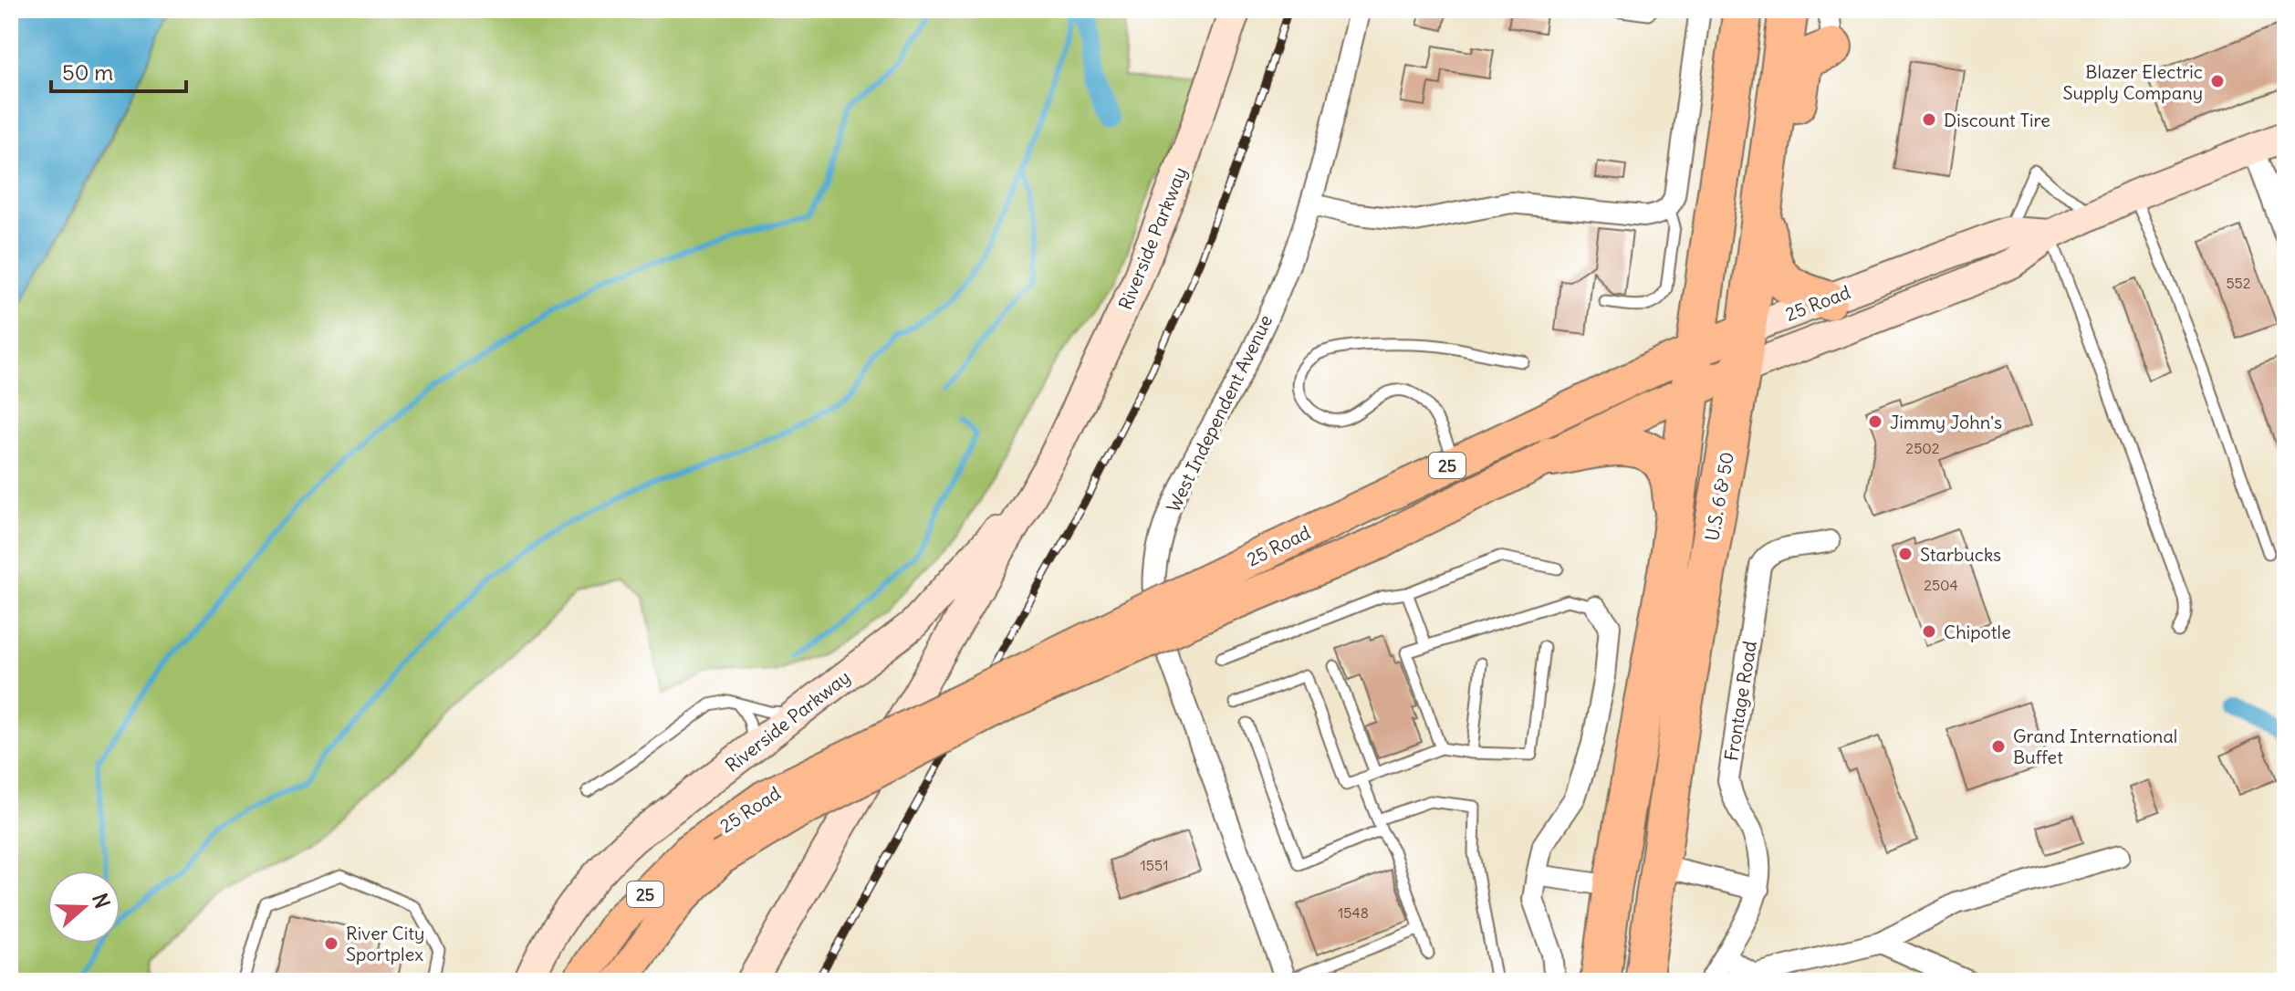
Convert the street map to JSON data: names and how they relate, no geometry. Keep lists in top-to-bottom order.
{
  "streets": {
    "highway": ["U.S. 6 & 50"],
    "main road": ["Riverside Parkway", "25 Road", "25"],
    "street": ["West Independent Avenue", "Frontage Road"]
  },
  "crossings": [
    ["25 Road", "U.S. 6 & 50"]
  ],
  "places": [
    "Blazer Electric Supply Company",
    "Discount Tire",
    "Jimmy John's",
    "Starbucks",
    "Chipotle",
    "Grand International Buffet",
    "River City Sportplex"
  ],
  "house_numbers": [
    "552",
    "2502",
    "2504",
    "1551",
    "1548"
  ],
  "scale_bar": "50 m",
  "north": "right"
}
